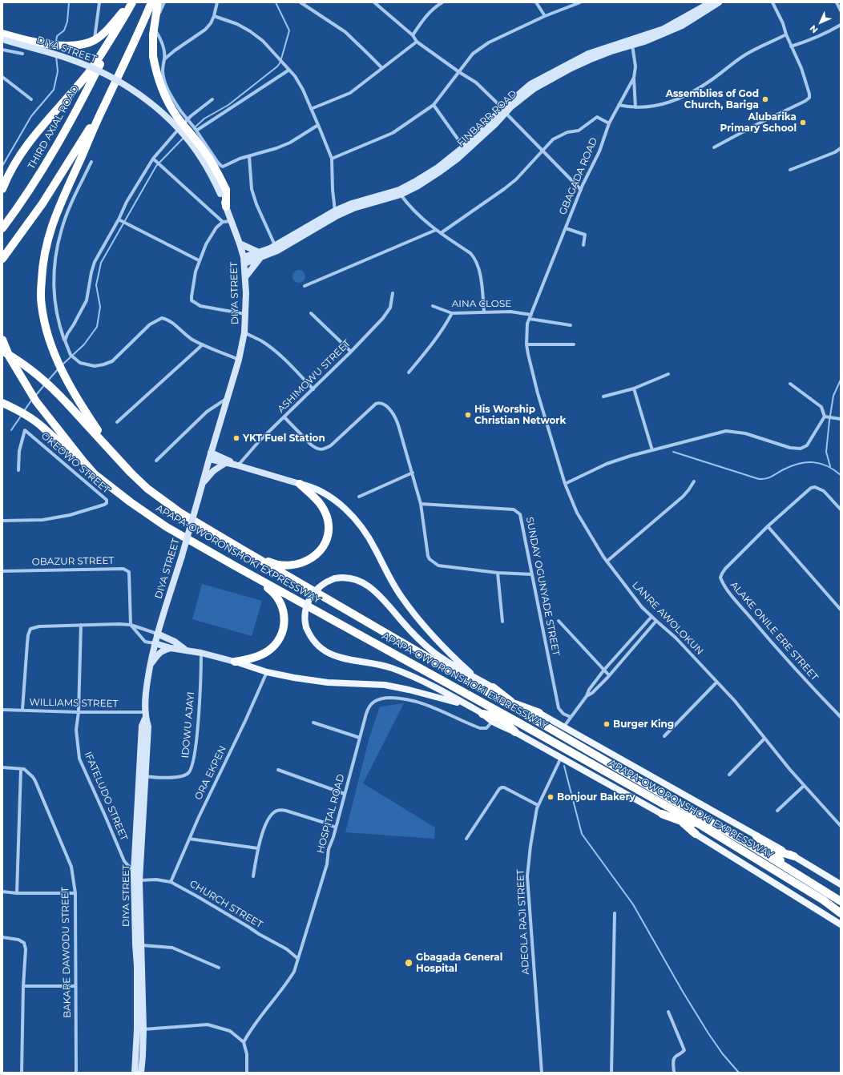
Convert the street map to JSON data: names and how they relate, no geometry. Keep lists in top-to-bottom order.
{
  "streets": {
    "highway": ["THIRD AXIAL ROAD", "APAPA-OWORONSHOKI EXPRESSWAY"],
    "main road": ["DIYA STREET", "FINBARR ROAD"],
    "street": [
      "GBAGADA ROAD",
      "AINA CLOSE",
      "ASHIMOWU STREET",
      "OKEOWO STREET",
      "OBAZUR STREET",
      "SUNDAY OGUNYADE STREET",
      "LANRE AWOLOKUN",
      "ALAKE ONILE ERE STREET",
      "WILLIAMS STREET",
      "IDOWU AJAYI",
      "ORA EKPEN",
      "IFATELUDO STREET",
      "HOSPITAL ROAD",
      "CHURCH STREET",
      "ADEOLA RAJI STREET",
      "BAKARE DAWODU STREET"
    ]
  },
  "crossings": [
    ["DIYA STREET", "WILLIAMS STREET"],
    ["DIYA STREET", "IDOWU AJAYI"],
    ["DIYA STREET", "IFATELUDO STREET"],
    ["DIYA STREET", "CHURCH STREET"],
    ["FINBARR ROAD", "GBAGADA ROAD"],
    ["GBAGADA ROAD", "AINA CLOSE"],
    ["GBAGADA ROAD", "LANRE AWOLOKUN"],
    ["AINA CLOSE", "LANRE AWOLOKUN"],
    ["APAPA-OWORONSHOKI EXPRESSWAY", "HOSPITAL ROAD"],
    ["APAPA-OWORONSHOKI EXPRESSWAY", "ADEOLA RAJI STREET"],
    ["WILLIAMS STREET", "IFATELUDO STREET"],
    ["ORA EKPEN", "CHURCH STREET"],
    ["HOSPITAL ROAD", "CHURCH STREET"]
  ],
  "places": [
    "Assemblies of God Church, Bariga",
    "Alubarika Primary School",
    "His Worship Christian Network",
    "YKT Fuel Station",
    "Burger King",
    "Bonjour Bakery",
    "Gbagada General Hospital"
  ],
  "north": "bottom left"
}
